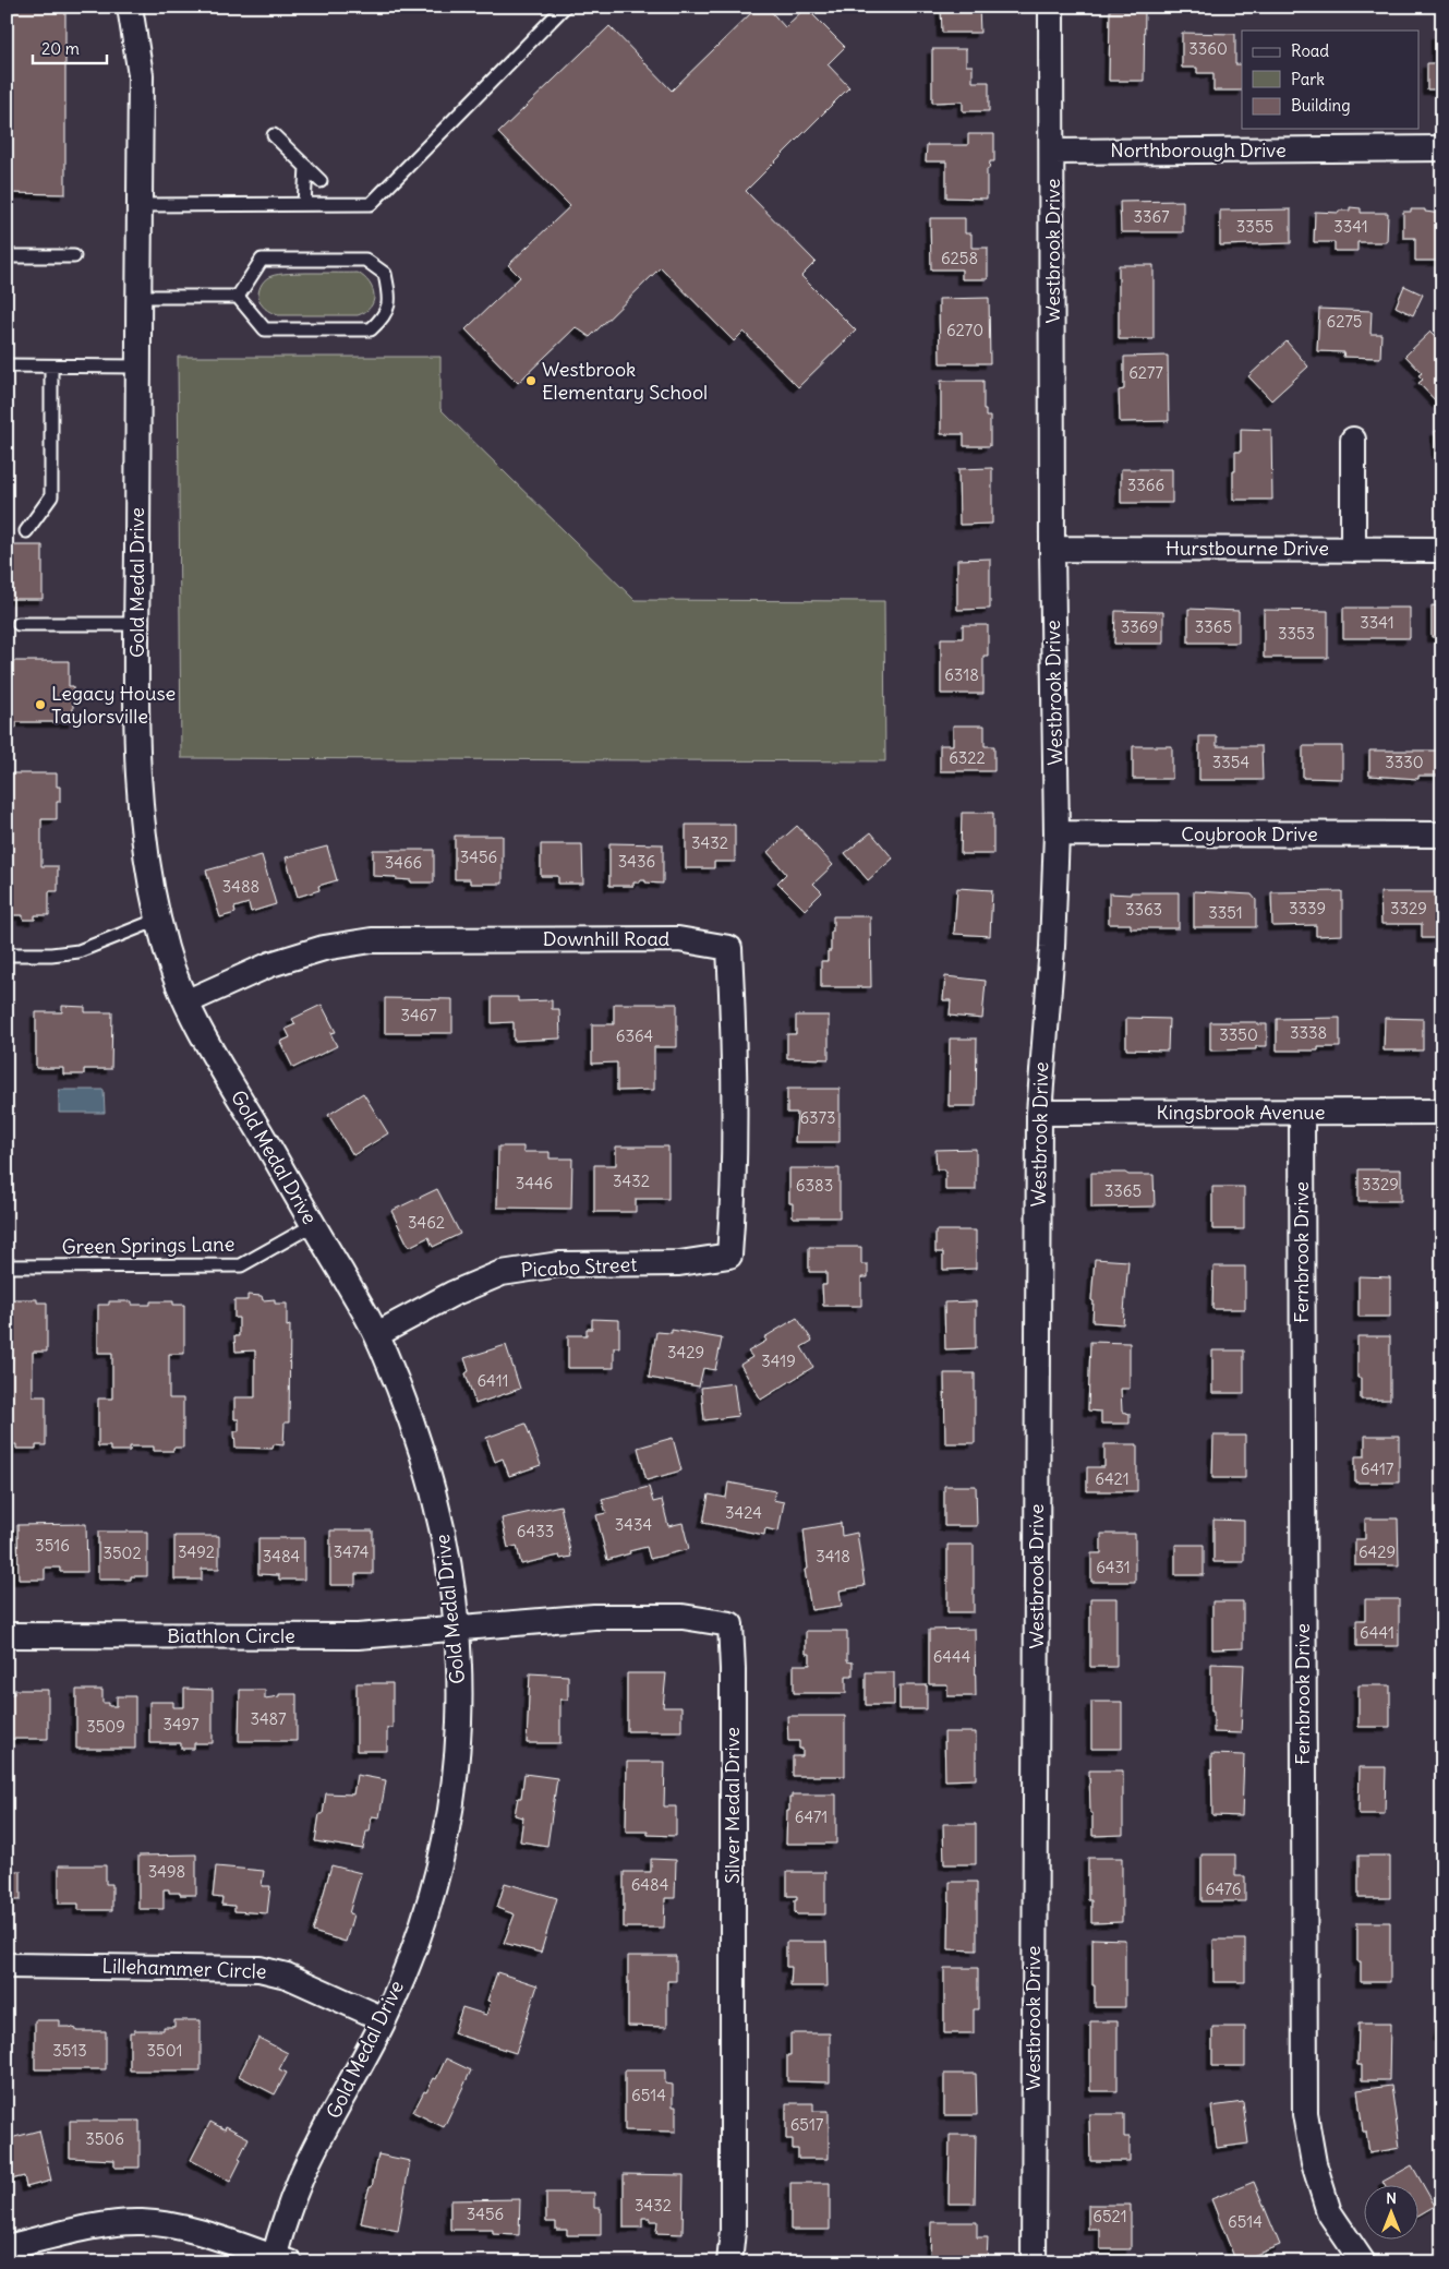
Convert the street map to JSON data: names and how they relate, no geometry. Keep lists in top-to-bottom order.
{
  "streets": {
    "street": [
      "Northborough Drive",
      "Westbrook Drive",
      "Hurstbourne Drive",
      "Gold Medal Drive",
      "Coybrook Drive",
      "Downhill Road",
      "Kingsbrook Avenue",
      "Fernbrook Drive",
      "Picabo Street",
      "Biathlon Circle",
      "Silver Medal Drive",
      "Lillehammer Circle"
    ],
    "lane": ["Green Springs Lane"]
  },
  "crossings": [
    ["Northborough Drive", "Westbrook Drive"],
    ["Westbrook Drive", "Hurstbourne Drive"],
    ["Westbrook Drive", "Coybrook Drive"],
    ["Westbrook Drive", "Kingsbrook Avenue"],
    ["Gold Medal Drive", "Downhill Road"],
    ["Gold Medal Drive", "Green Springs Lane"],
    ["Gold Medal Drive", "Picabo Street"],
    ["Gold Medal Drive", "Biathlon Circle"],
    ["Gold Medal Drive", "Silver Medal Drive"],
    ["Gold Medal Drive", "Lillehammer Circle"],
    ["Downhill Road", "Picabo Street"],
    ["Kingsbrook Avenue", "Fernbrook Drive"],
    ["Biathlon Circle", "Silver Medal Drive"]
  ],
  "places": ["Westbrook Elementary School", "Legacy House Taylorsville"],
  "house_numbers": [
    "3360",
    "3367",
    "3355",
    "3341",
    "6258",
    "6275",
    "6270",
    "6277",
    "3366",
    "3341",
    "3369",
    "3365",
    "3353",
    "6318",
    "6322",
    "3354",
    "3330",
    "3432",
    "3456",
    "3436",
    "3466",
    "3488",
    "3339",
    "3329",
    "3363",
    "3351",
    "3467",
    "3338",
    "3350",
    "6364",
    "6373",
    "3432",
    "3446",
    "3329",
    "6383",
    "3365",
    "3462",
    "3429",
    "3419",
    "6411",
    "6417",
    "6421",
    "3424",
    "3434",
    "6433",
    "3516",
    "3492",
    "3474",
    "6429",
    "3502",
    "3484",
    "3418",
    "6431",
    "6441",
    "6444",
    "3487",
    "3497",
    "3509",
    "6471",
    "3498",
    "6484",
    "6476",
    "3513",
    "3501",
    "6514",
    "6517",
    "3506",
    "3432",
    "3456",
    "6521",
    "6514"
  ],
  "legend": ["Road", "Park", "Building"],
  "scale_bar": "20 m",
  "north": "top"
}
